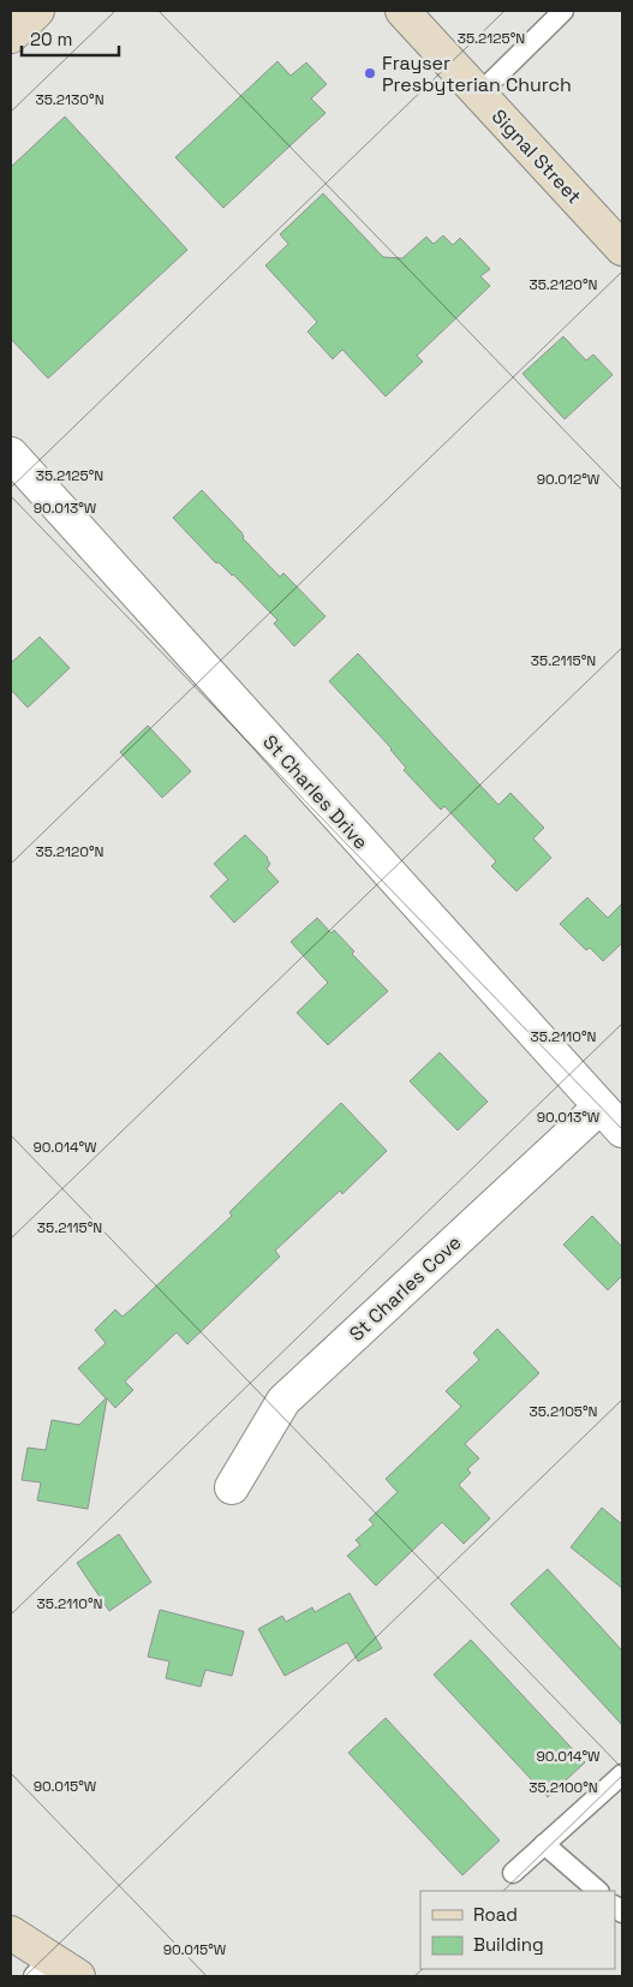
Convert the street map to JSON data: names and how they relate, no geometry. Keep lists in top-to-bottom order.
{
  "streets": {
    "street": ["Signal Street", "St Charles Drive", "St Charles Cove"]
  },
  "crossings": [
    ["St Charles Drive", "St Charles Cove"]
  ],
  "places": ["Frayser Presbyterian Church"],
  "legend": ["Road", "Building"],
  "scale_bar": "20 m",
  "coordinates": [
    "35.2125°N",
    "35.2130°N",
    "35.2120°N",
    "90.012°W",
    "90.013°W",
    "35.2115°N",
    "35.2110°N",
    "90.014°W",
    "35.2105°N",
    "90.015°W",
    "35.2100°N"
  ]
}
